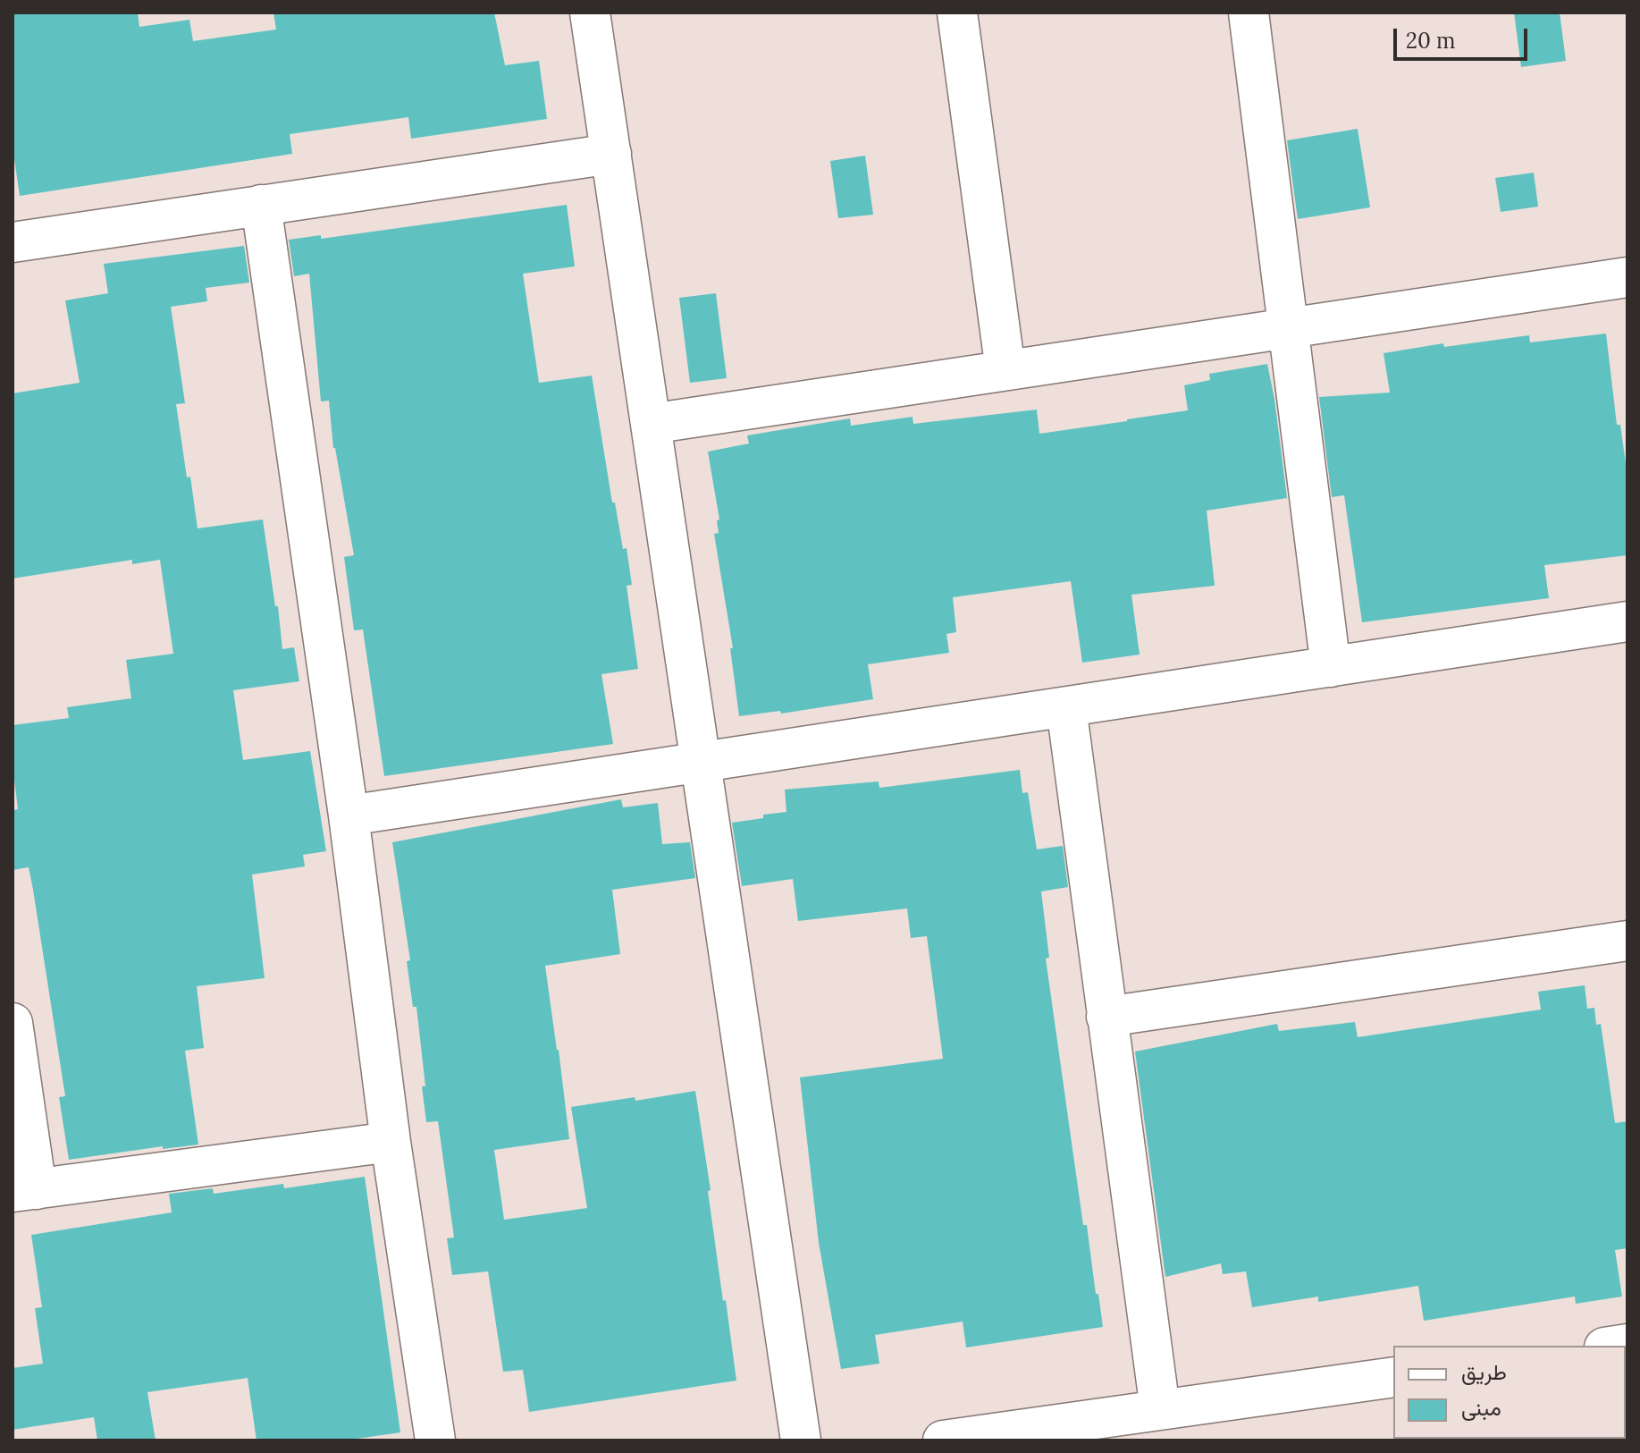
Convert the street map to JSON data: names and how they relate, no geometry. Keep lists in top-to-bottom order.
{
  "legend": ["طريق", "مبنى"],
  "scale_bar": "20 m"
}
